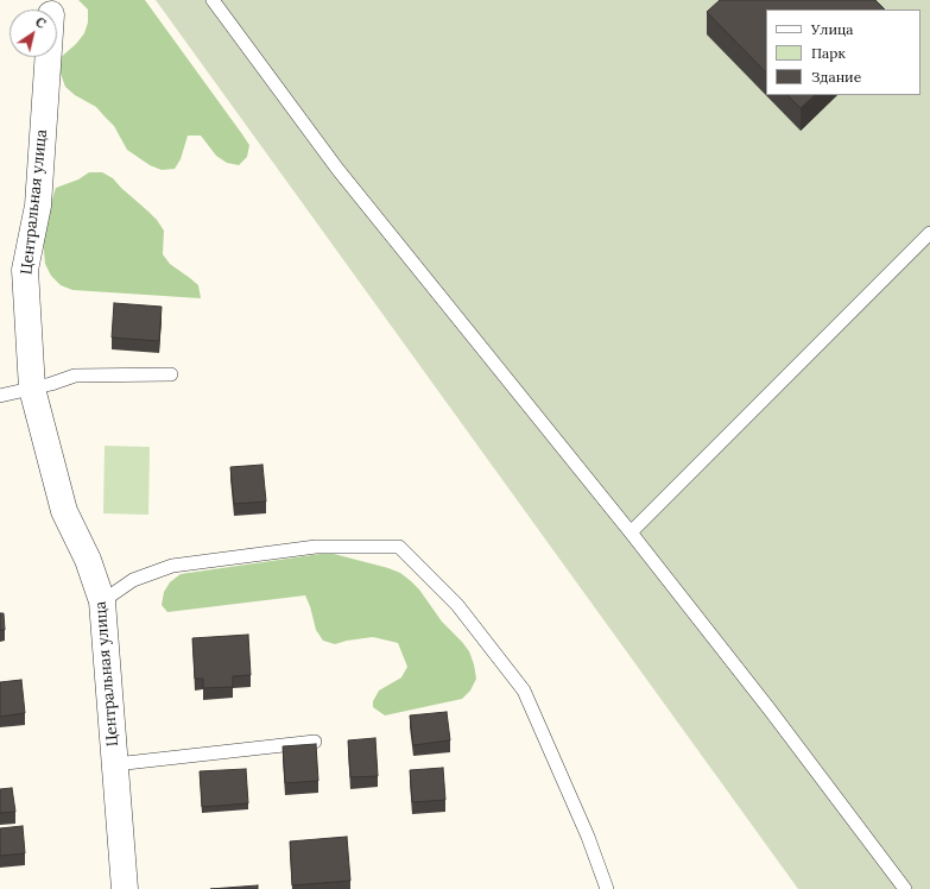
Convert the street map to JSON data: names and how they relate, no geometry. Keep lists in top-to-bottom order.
{
  "streets": {
    "street": ["Центральная улица"]
  },
  "legend": ["Улица", "Парк", "Здание"],
  "north": "top right"
}
